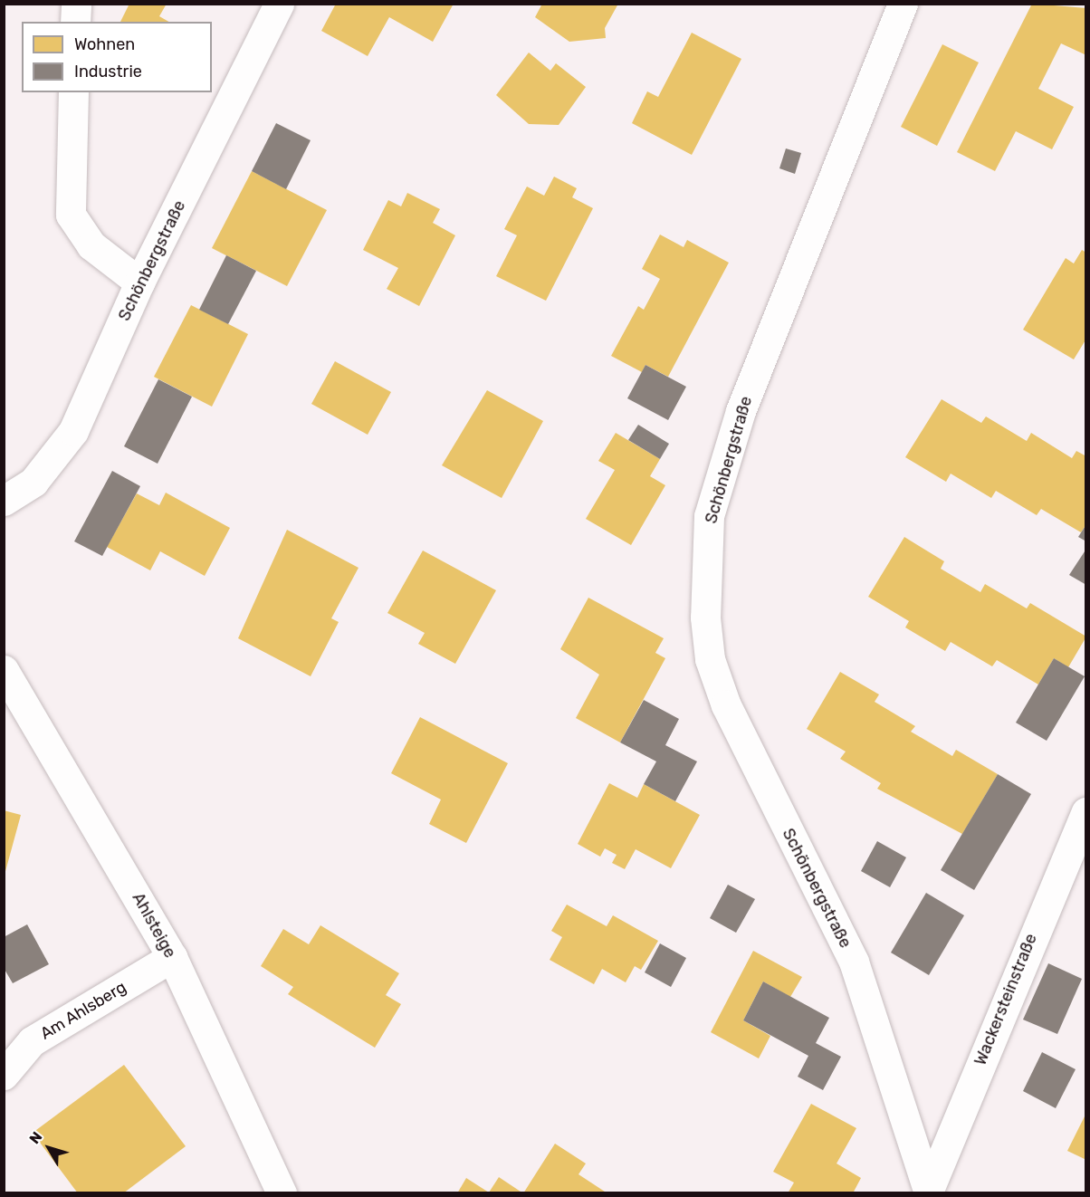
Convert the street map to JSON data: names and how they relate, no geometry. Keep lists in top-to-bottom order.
{
  "streets": {
    "street": [
      "Schönbergstraße",
      "Ahlsteige",
      "Wackersteinstraße",
      "Am Ahlsberg"
    ]
  },
  "crossings": [
    ["Schönbergstraße", "Wackersteinstraße"],
    ["Ahlsteige", "Am Ahlsberg"]
  ],
  "legend": ["Wohnen", "Industrie"],
  "north": "top left"
}
